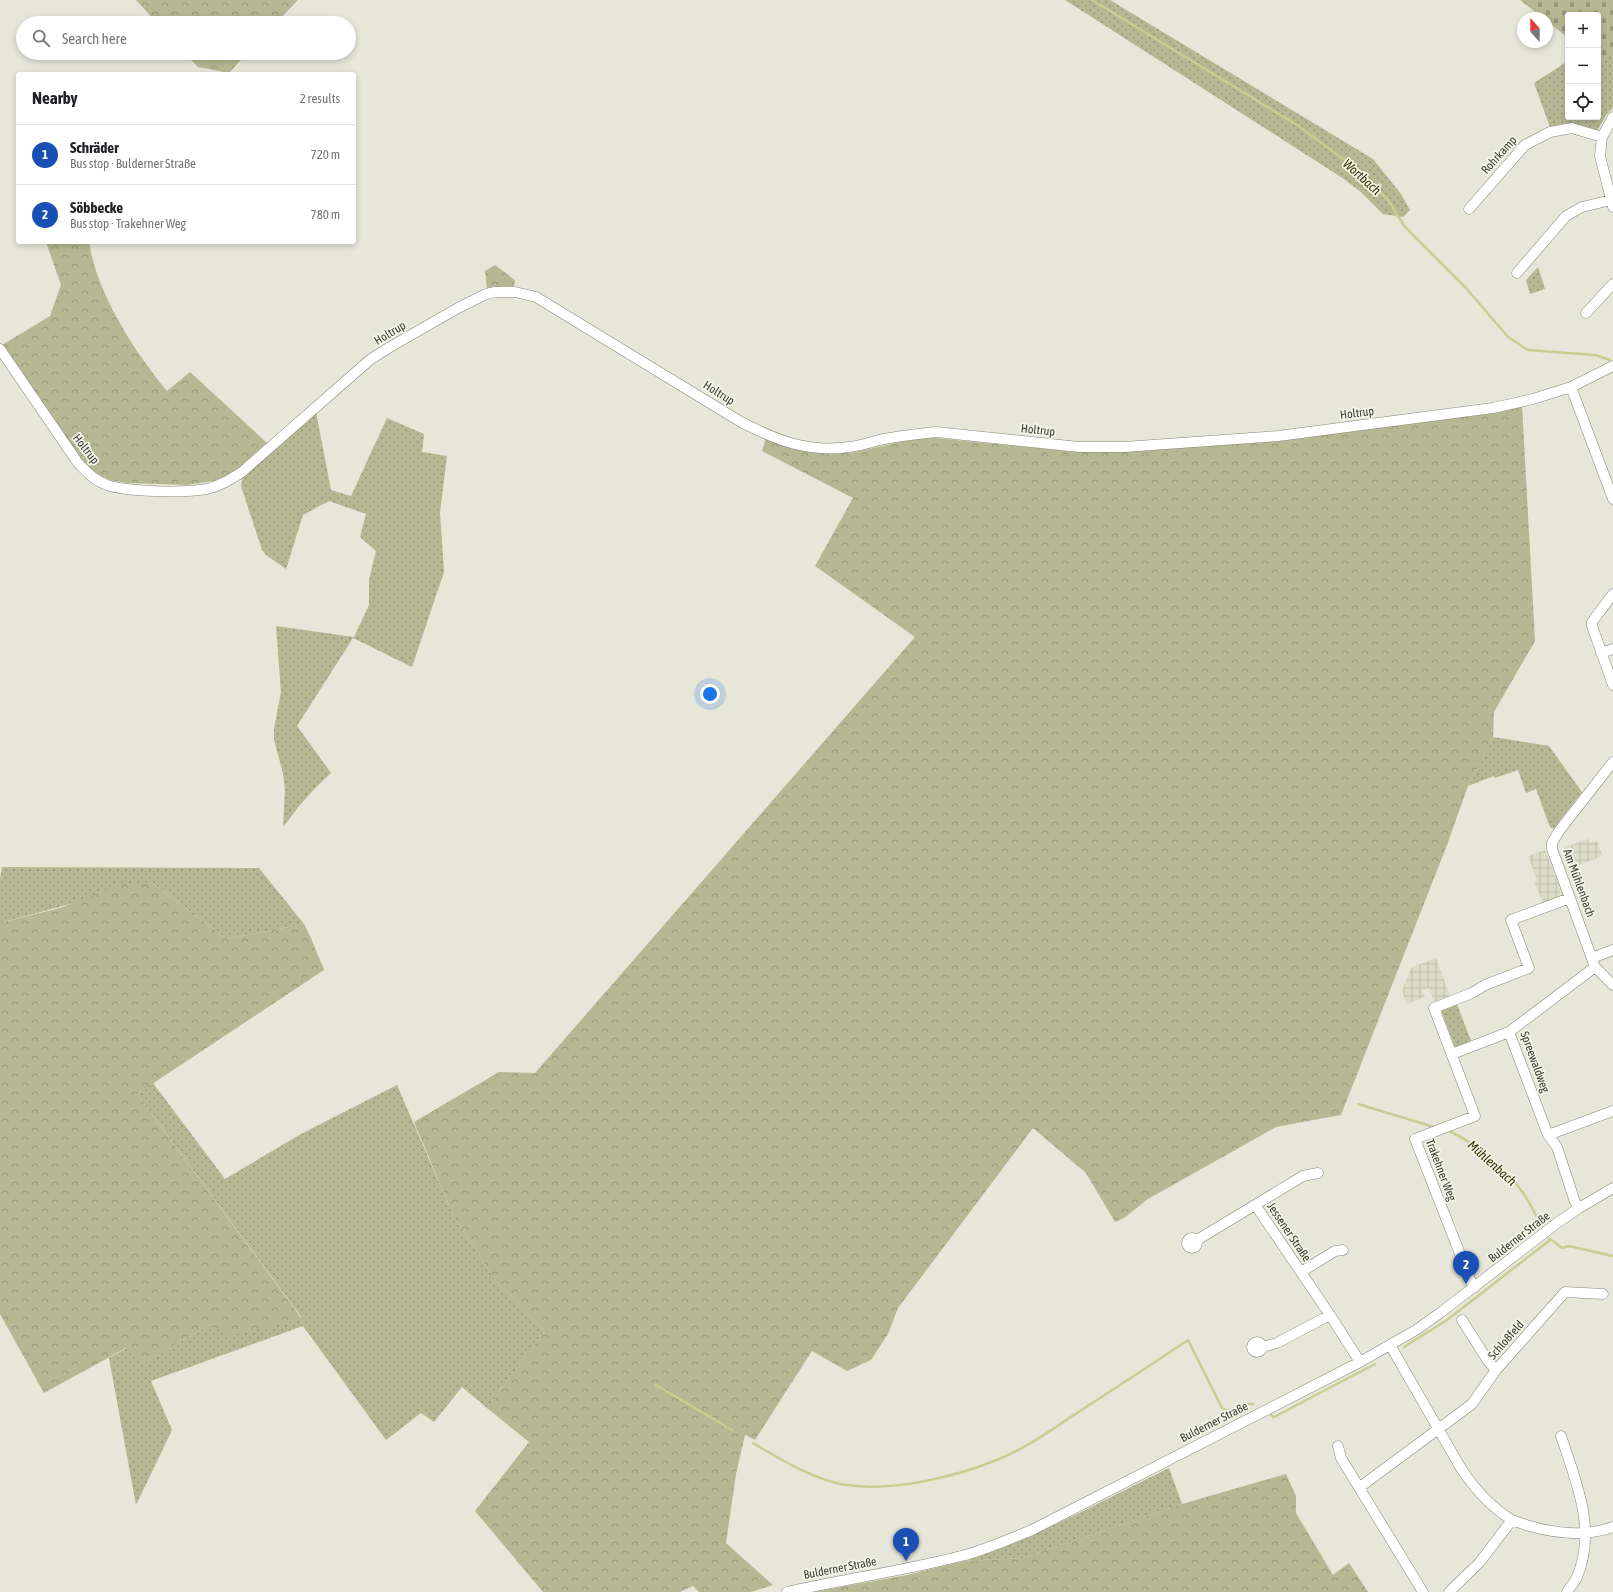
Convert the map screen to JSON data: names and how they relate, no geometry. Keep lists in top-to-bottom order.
{
  "streets": {
    "street": [
      "Rohrkamp",
      "Holtrup",
      "Am Mühlenbach",
      "Spreewaldweg",
      "Trakehner Weg",
      "Jessener Straße",
      "Bulderner Straße",
      "Schloßfeld"
    ]
  },
  "crossings": [
    ["Am Mühlenbach", "Spreewaldweg"],
    ["Am Mühlenbach", "Trakehner Weg"],
    ["Spreewaldweg", "Bulderner Straße"],
    ["Trakehner Weg", "Bulderner Straße"],
    ["Jessener Straße", "Bulderner Straße"]
  ],
  "water": ["Wortbach", "Mühlenbach"],
  "north": "top",
  "page": {
    "map_buttons": ["+", "−"],
    "search": "Search here",
    "heading": ["Nearby", "2 results"],
    "list": [
      {
        "mark": "1",
        "name": "Schräder",
        "note": "Bus stop · Bulderner Straße",
        "value": "720 m"
      },
      {
        "mark": "2",
        "name": "Söbbecke",
        "note": "Bus stop · Trakehner Weg",
        "value": "780 m"
      }
    ],
    "pins": ["2", "1"]
  }
}
